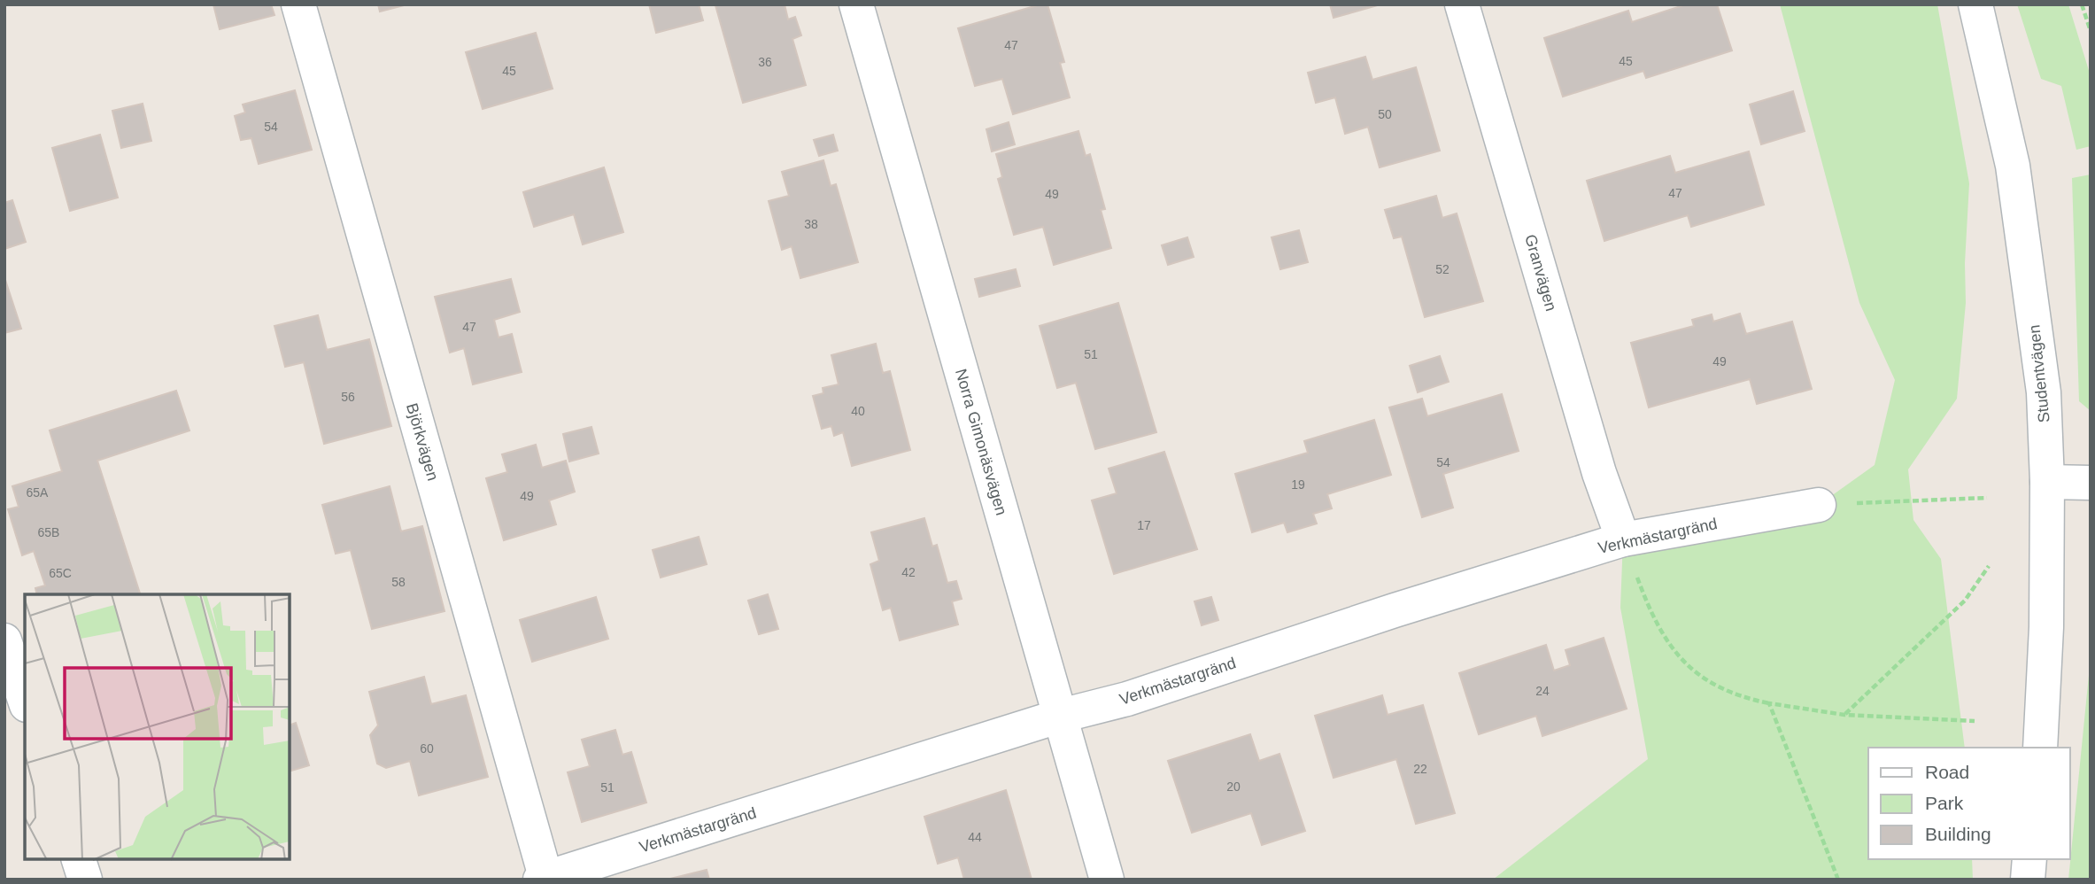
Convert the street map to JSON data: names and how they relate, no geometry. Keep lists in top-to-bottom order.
{
  "streets": {
    "street": [
      "Granvägen",
      "Studentvägen",
      "Björkvägen",
      "Norra Gimonäsvägen",
      "Verkmästargränd"
    ]
  },
  "crossings": [
    ["Granvägen", "Verkmästargränd"],
    ["Björkvägen", "Verkmästargränd"],
    ["Norra Gimonäsvägen", "Verkmästargränd"]
  ],
  "house_numbers": [
    "47",
    "45",
    "36",
    "45",
    "50",
    "54",
    "47",
    "49",
    "38",
    "52",
    "47",
    "51",
    "49",
    "56",
    "40",
    "54",
    "19",
    "65A",
    "49",
    "17",
    "65B",
    "42",
    "65C",
    "58",
    "24",
    "60",
    "22",
    "20",
    "51",
    "44"
  ],
  "legend": ["Road", "Park", "Building"]
}
